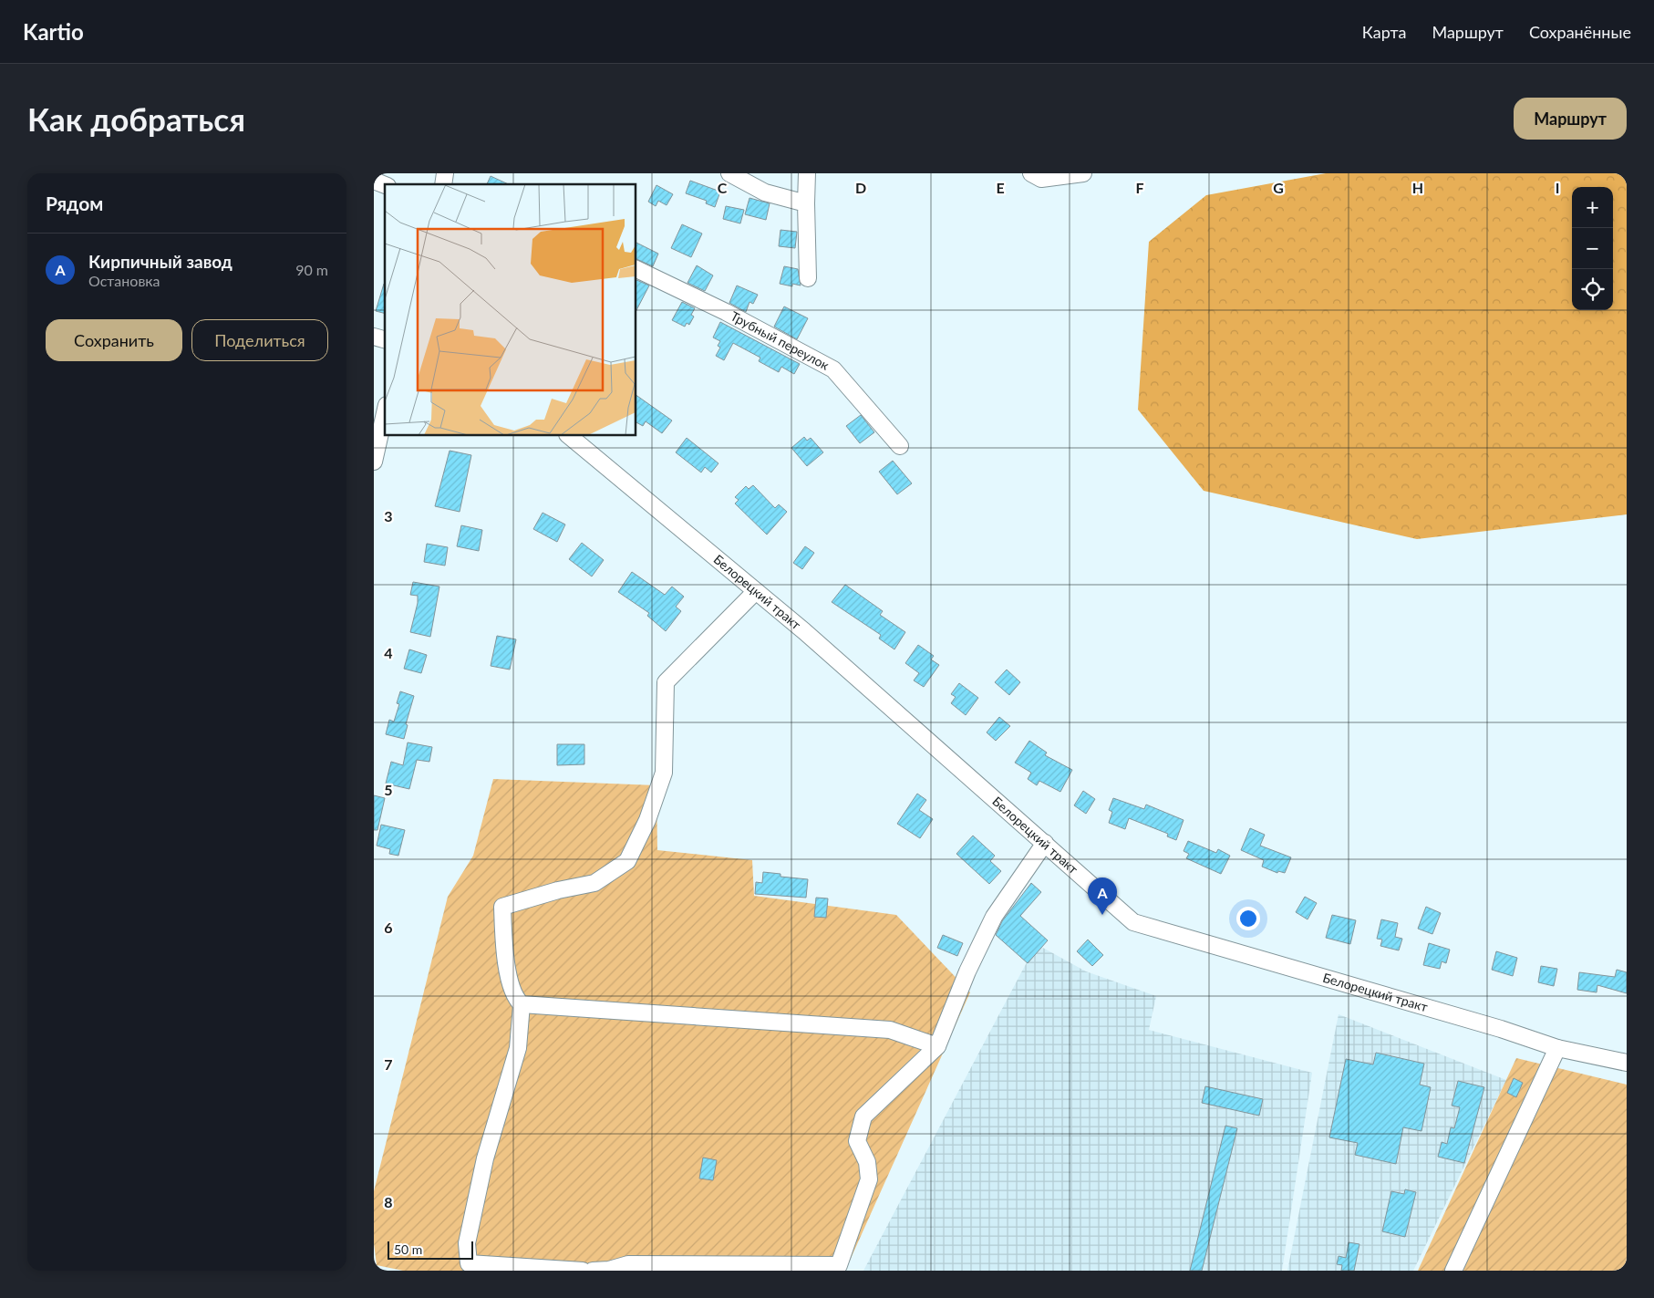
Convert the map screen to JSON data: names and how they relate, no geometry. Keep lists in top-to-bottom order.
{
  "streets": {
    "street": ["Трубный переулок", "Белорецкий тракт"]
  },
  "scale_bar": "50 m",
  "page": {
    "header": "Kartio",
    "nav": ["Карта", "Маршрут", "Сохранённые"],
    "buttons": [
      "Маршрут",
      ["Сохранить", "Поделиться"]
    ],
    "title": "Как добраться",
    "heading": "Рядом",
    "map_buttons": ["+", "−"],
    "list": [
      {
        "mark": "A",
        "name": "Кирпичный завод",
        "note": "Остановка",
        "value": "90 m"
      }
    ],
    "pins": "A",
    "scale": "50 m"
  },
  "grid": {
    "columns": [
      "C",
      "D",
      "E",
      "F",
      "G",
      "H",
      "I"
    ],
    "rows": [
      "3",
      "4",
      "5",
      "6",
      "7",
      "8"
    ]
  }
}
